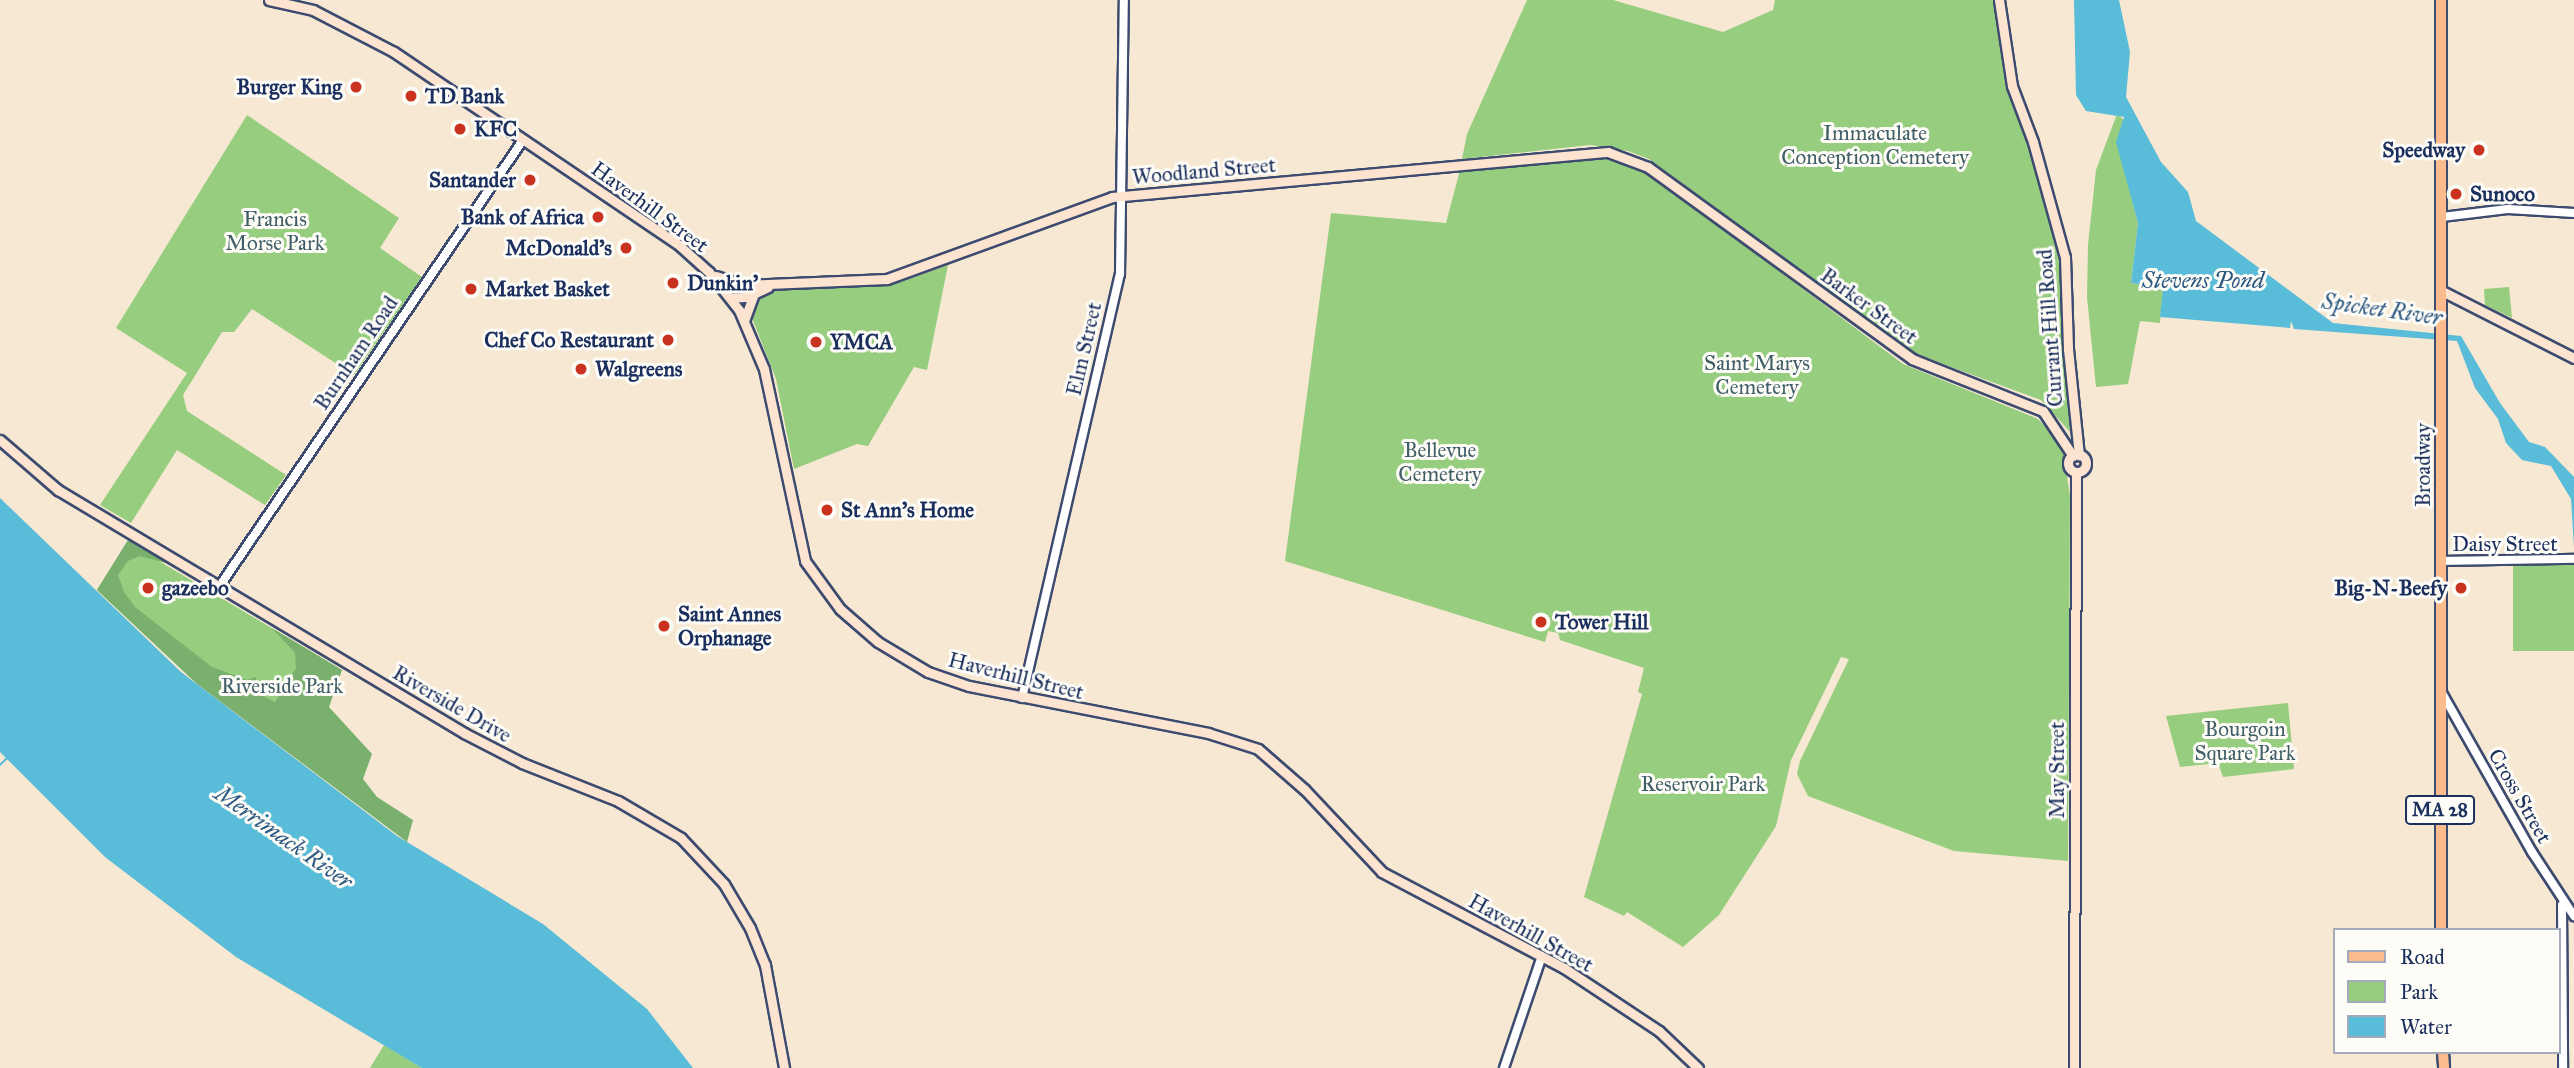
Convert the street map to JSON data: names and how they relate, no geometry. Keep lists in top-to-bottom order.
{
  "streets": {
    "main road": [
      "Woodland Street",
      "Haverhill Street",
      "Barker Street",
      "Currant Hill Road",
      "Broadway",
      "Riverside Drive",
      "May Street",
      "MA 28"
    ],
    "street": [
      "Elm Street",
      "Burnham Road",
      "Daisy Street",
      "Cross Street"
    ]
  },
  "crossings": [
    ["Woodland Street", "Haverhill Street"],
    ["Woodland Street", "Barker Street"],
    ["Woodland Street", "Elm Street"],
    ["Haverhill Street", "Elm Street"],
    ["Haverhill Street", "Burnham Road"],
    ["Barker Street", "Currant Hill Road"],
    ["Currant Hill Road", "May Street"],
    ["Burnham Road", "Riverside Drive"],
    ["Broadway", "Daisy Street"],
    ["Broadway", "Cross Street"]
  ],
  "water": ["Stevens Pond", "Spicket River", "Merrimack River"],
  "parks": [
    "Immaculate Conception Cemetery",
    "Francis Morse Park",
    "Saint Marys Cemetery",
    "Bellevue Cemetery",
    "Riverside Park",
    "Bourgoin Square Park",
    "Reservoir Park"
  ],
  "places": [
    "Burger King",
    "TD Bank",
    "KFC",
    "Speedway",
    "Santander",
    "Sunoco",
    "Bank of Africa",
    "McDonald's",
    "Dunkin'",
    "Market Basket",
    "Chef Co Restaurant",
    "YMCA",
    "Walgreens",
    "St Ann's Home",
    "gazeebo",
    "Big-N-Beefy",
    "Tower Hill",
    "Saint Annes Orphanage"
  ],
  "legend": ["Road", "Park", "Water"]
}
